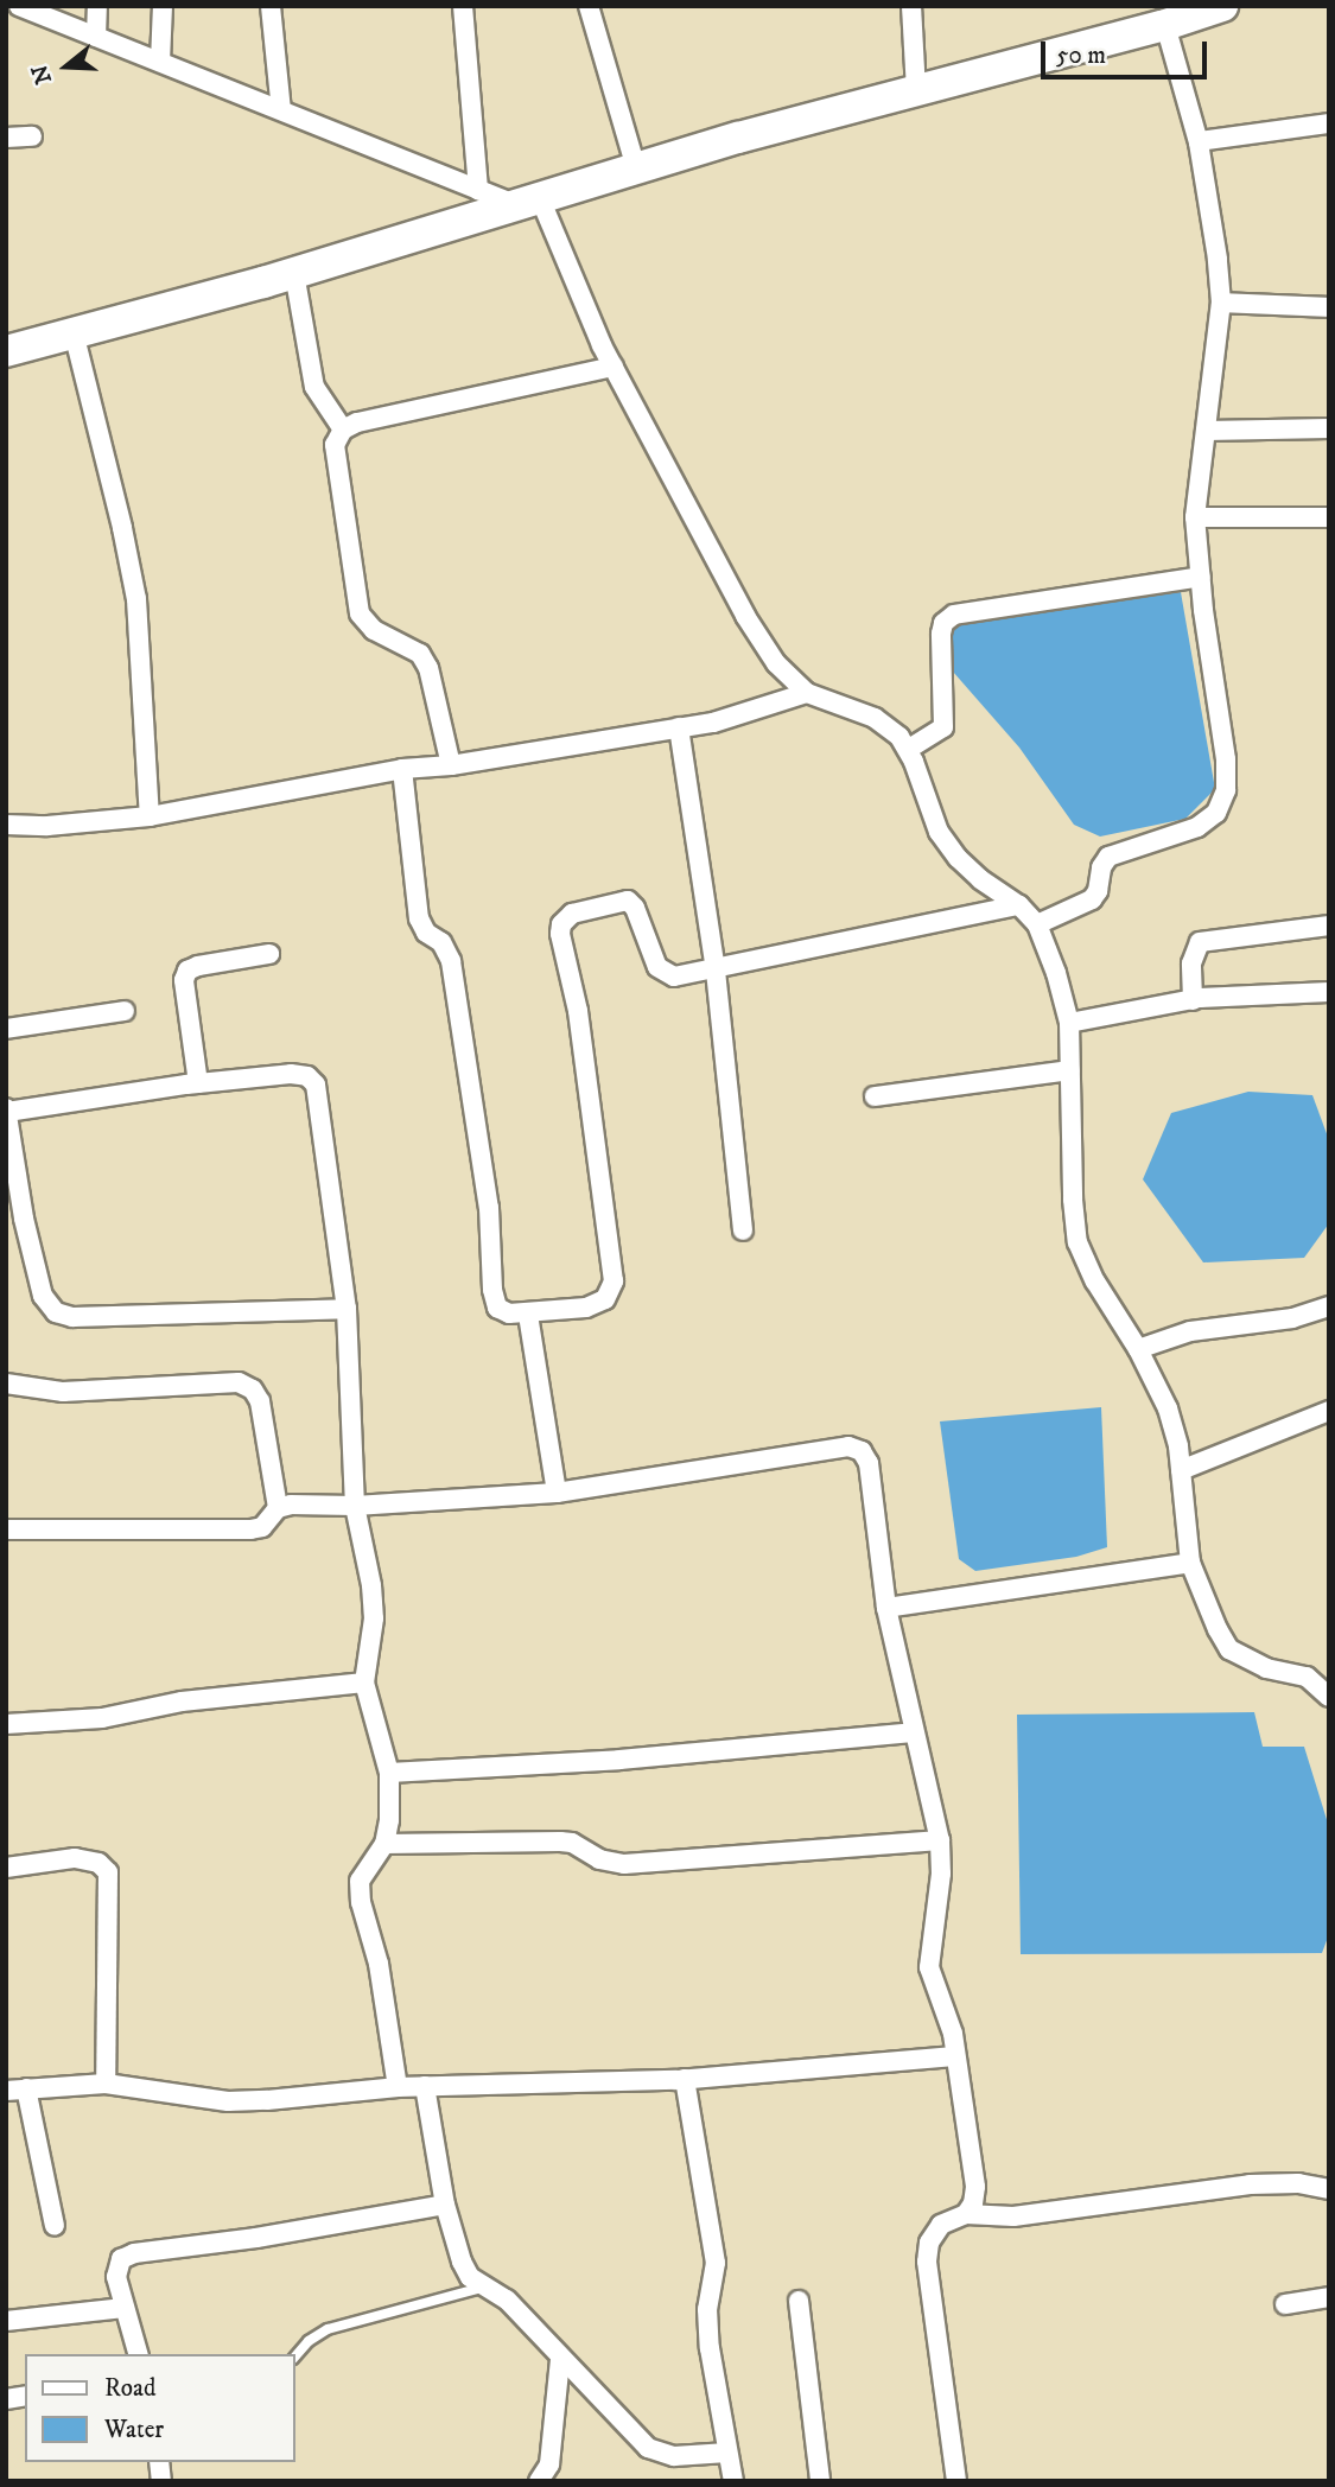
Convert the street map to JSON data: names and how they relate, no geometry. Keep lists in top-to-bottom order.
{
  "legend": ["Road", "Water"],
  "scale_bar": "50 m",
  "north": "left"
}
